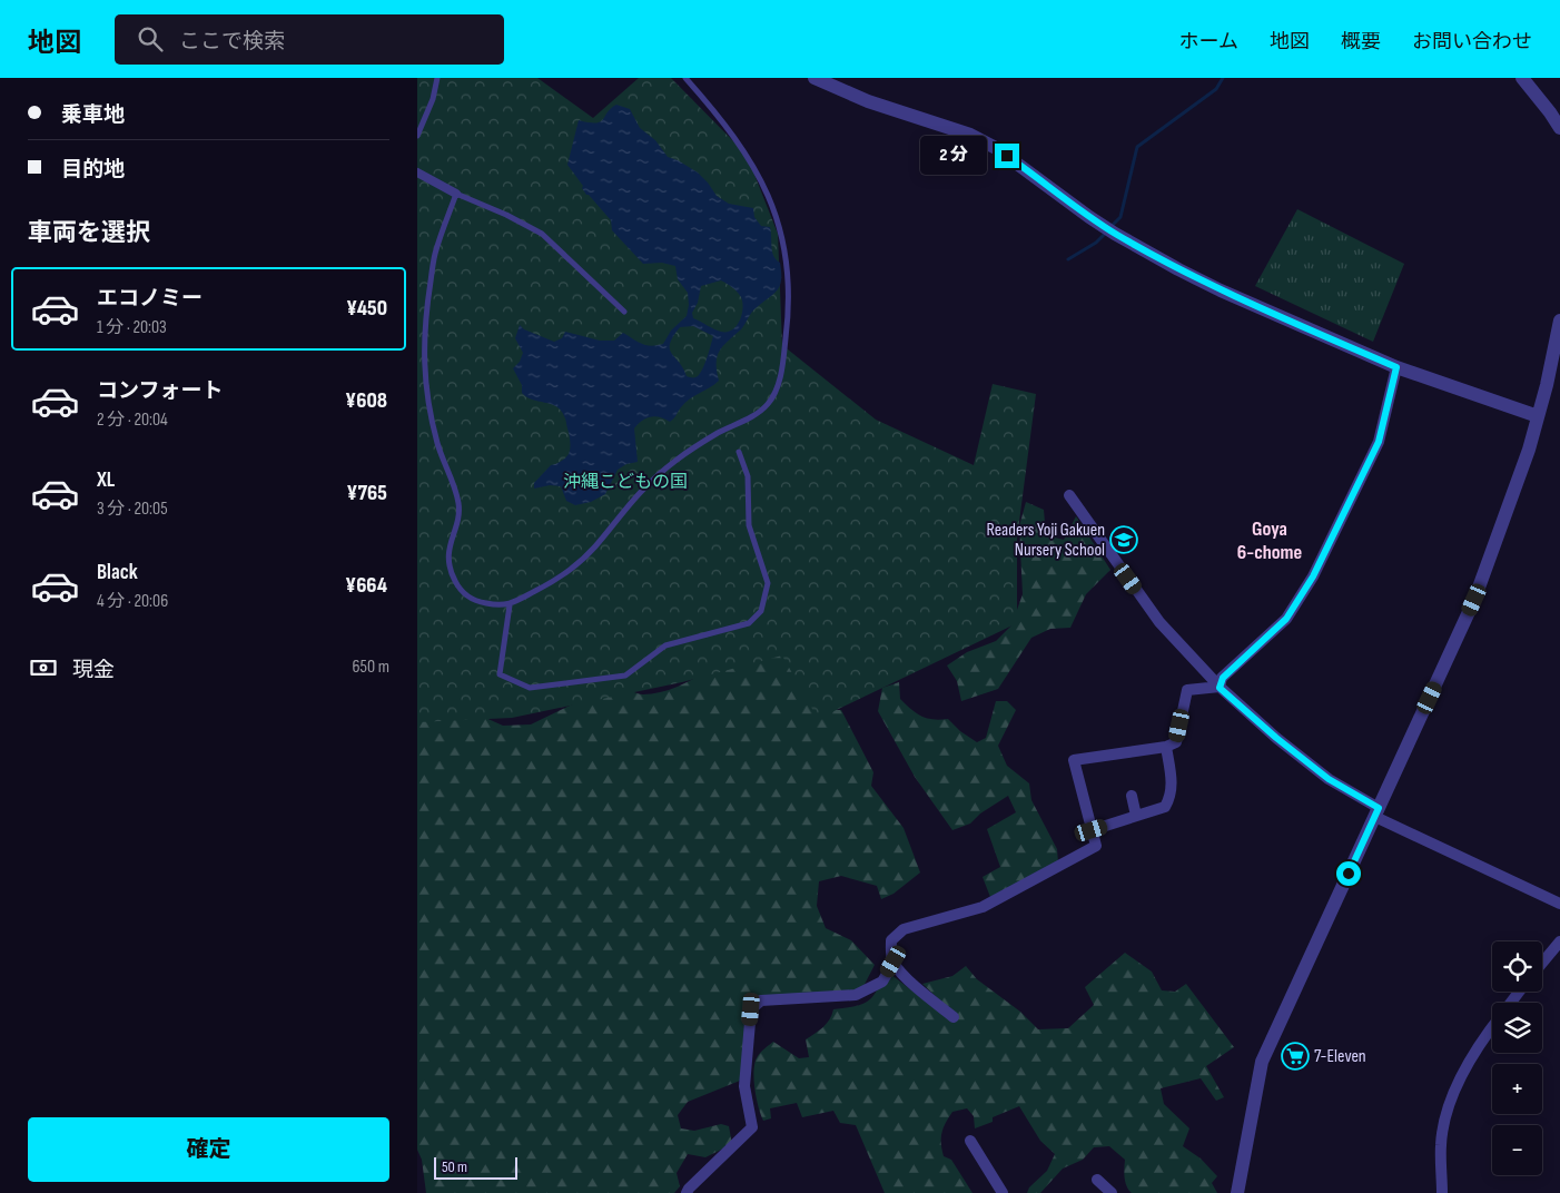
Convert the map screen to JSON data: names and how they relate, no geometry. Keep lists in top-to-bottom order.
{
  "districts": ["Goya 6-chome"],
  "parks": ["沖縄こどもの国"],
  "places": {
    "school or university": ["Readers Yoji Gakuen Nursery School"],
    "supermarket": ["7-Eleven"]
  },
  "scale_bar": "50 m",
  "page": {
    "header": "地図",
    "search": "ここで検索",
    "nav": [
      "ホーム",
      "地図",
      "概要",
      "お問い合わせ"
    ],
    "banner": ["乗車地", "目的地"],
    "bubble": "2 分",
    "heading": "車両を選択",
    "list": [
      {
        "name": "エコノミー",
        "note": "1 分 · 20:03",
        "value": "¥450"
      },
      {
        "name": "コンフォート",
        "note": "2 分 · 20:04",
        "value": "¥608"
      },
      {
        "name": "XL",
        "note": "3 分 · 20:05",
        "value": "¥765"
      },
      {
        "name": "Black",
        "note": "4 分 · 20:06",
        "value": "¥664"
      }
    ],
    "pay": ["現金", "650 m"],
    "map_buttons": ["+", "−"],
    "buttons": "確定",
    "scale": "50 m"
  }
}
